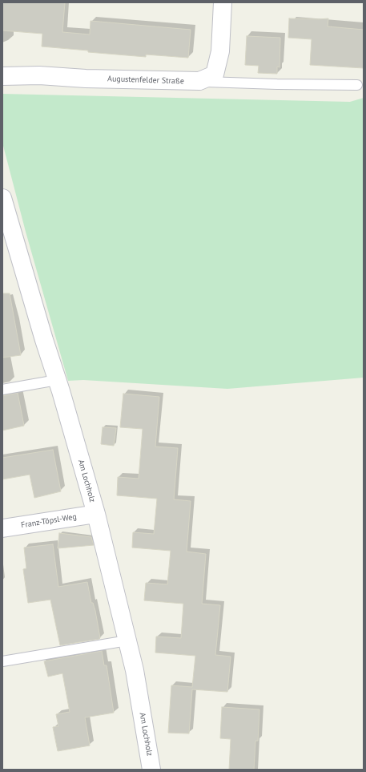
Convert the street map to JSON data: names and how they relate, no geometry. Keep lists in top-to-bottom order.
{
  "streets": {
    "street": ["Augustenfelder Straße", "Am Lochholz", "Franz-Töpsl-Weg"]
  },
  "crossings": [
    ["Am Lochholz", "Franz-Töpsl-Weg"]
  ]
}
